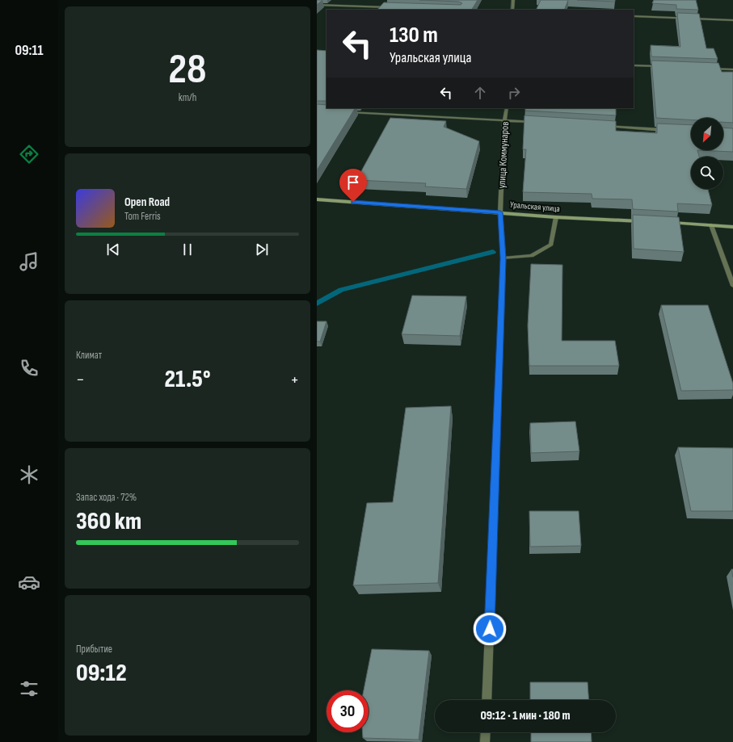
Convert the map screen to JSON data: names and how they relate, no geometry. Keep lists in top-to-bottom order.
{
  "streets": {
    "street": ["улица Коммунаров", "Уральская улица"]
  },
  "crossings": [
    ["улица Коммунаров", "Уральская улица"]
  ],
  "north": "bottom left",
  "page": {
    "tabs": "09:11",
    "tile": [
      ["28", "km/h"],
      "Климат",
      ["Запас хода · 72%", "360 km"],
      ["Прибытие", "09:12"]
    ],
    "turn": ["130 m", "Уральская улица"],
    "song": ["Open Road", "Tom Ferris"],
    "heat": ["−", "21.5°", "+"],
    "limit": "30",
    "trip": "09:12 · 1 мин · 180 m"
  }
}
